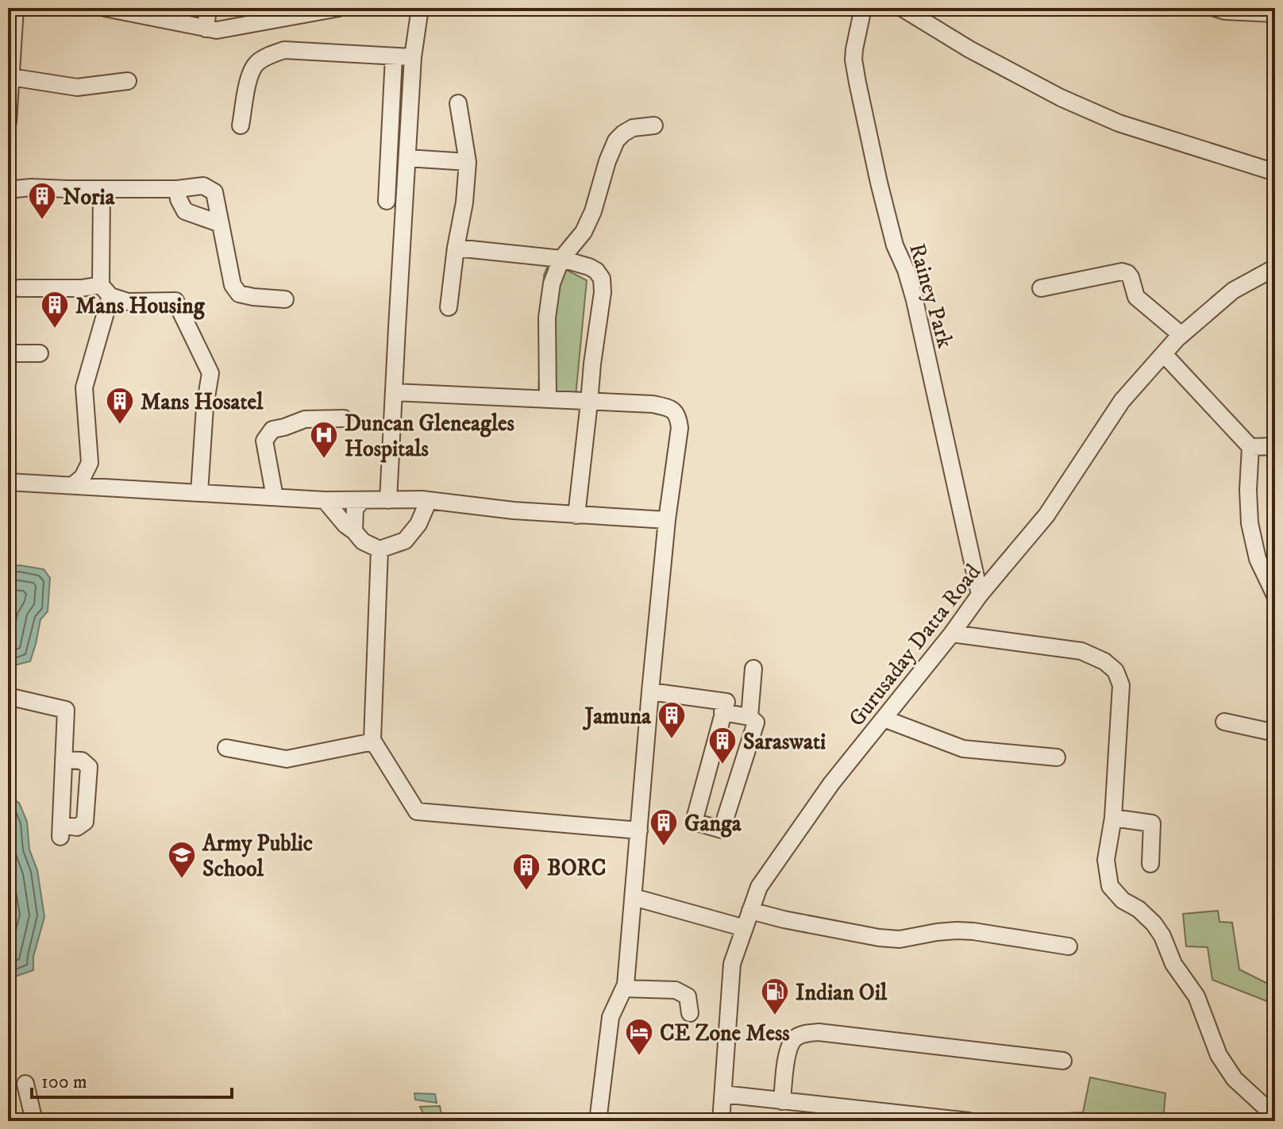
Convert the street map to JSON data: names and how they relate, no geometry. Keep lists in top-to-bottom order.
{
  "streets": {
    "street": ["Rainey Park", "Gurusaday Datta Road"]
  },
  "crossings": [
    ["Rainey Park", "Gurusaday Datta Road"]
  ],
  "places": {
    "building": [
      "Noria",
      "Mans Housing",
      "Mans Hosatel",
      "Jamuna",
      "Saraswati",
      "Ganga",
      "BORC"
    ],
    "hospital": ["Duncan Gleneagles Hospitals"],
    "school or university": ["Army Public School"],
    "fuel station": ["Indian Oil"],
    "hotel": ["CE Zone Mess"]
  },
  "scale_bar": "100 m"
}
